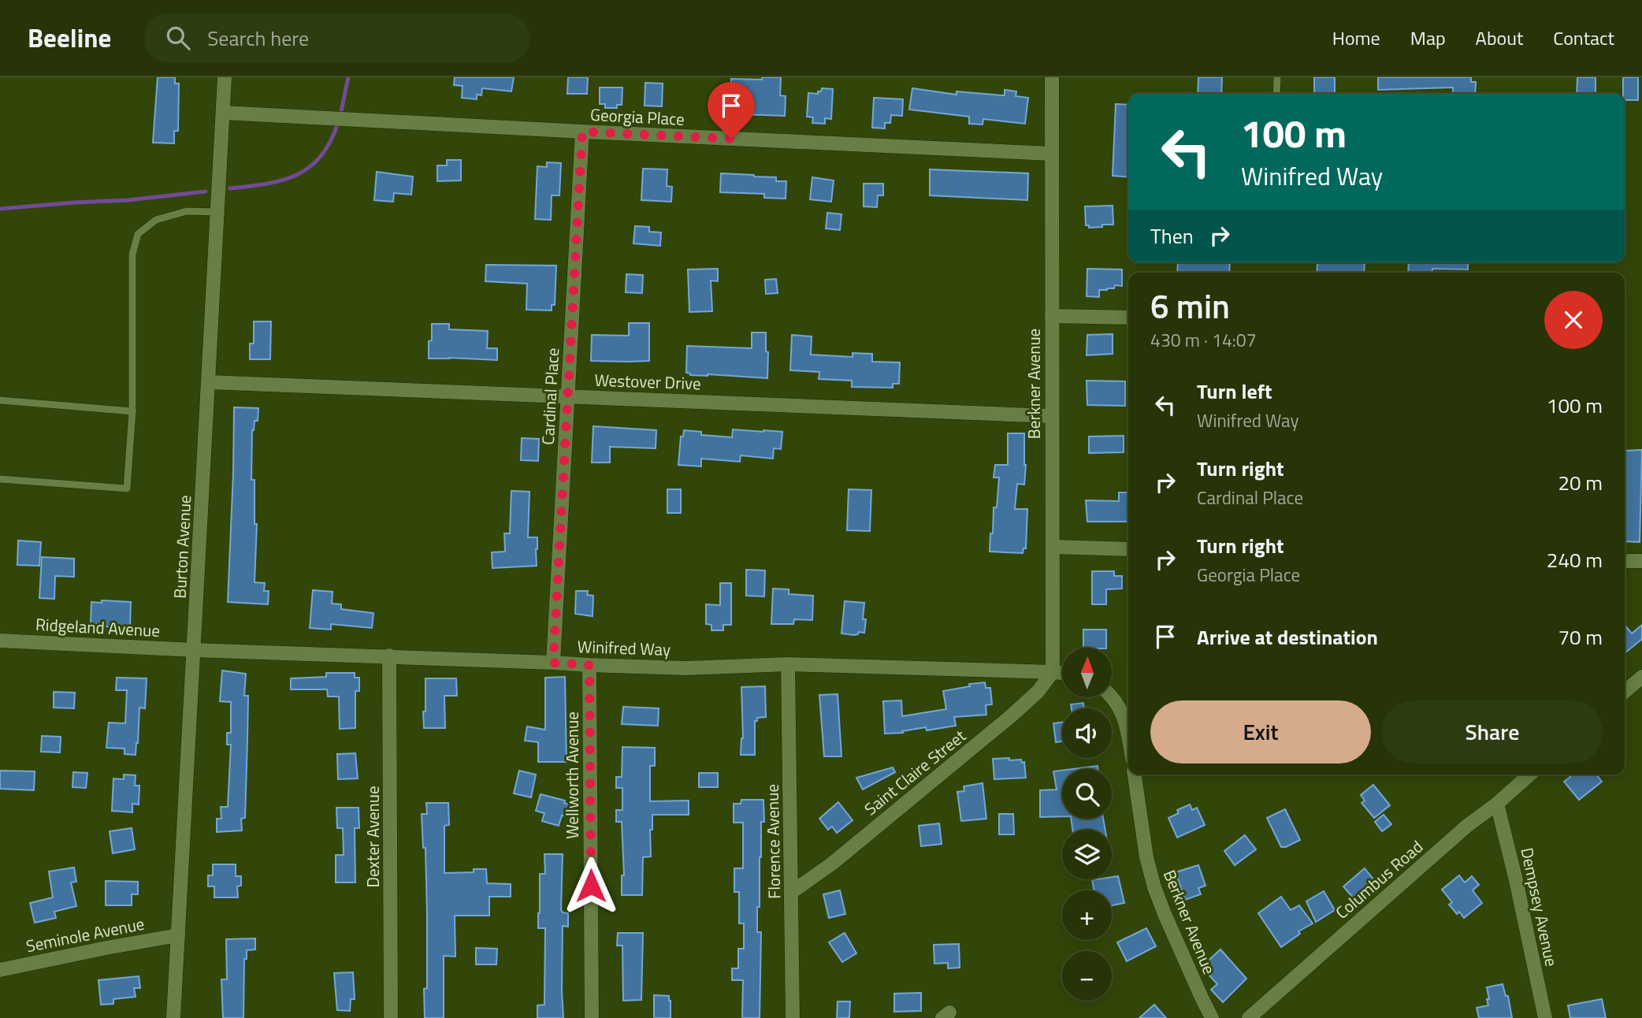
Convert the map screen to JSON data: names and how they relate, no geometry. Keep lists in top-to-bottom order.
{
  "streets": {
    "street": [
      "Georgia Place",
      "Westover Drive",
      "Berkner Avenue",
      "Cardinal Place",
      "Burton Avenue",
      "Ridgeland Avenue",
      "Winifred Way",
      "Saint Claire Street",
      "Wellworth Avenue",
      "Dexter Avenue",
      "Florence Avenue",
      "Columbus Road",
      "Dempsey Avenue",
      "Seminole Avenue"
    ]
  },
  "crossings": [
    ["Georgia Place", "Berkner Avenue"],
    ["Georgia Place", "Cardinal Place"],
    ["Georgia Place", "Burton Avenue"],
    ["Westover Drive", "Berkner Avenue"],
    ["Westover Drive", "Cardinal Place"],
    ["Westover Drive", "Burton Avenue"],
    ["Berkner Avenue", "Winifred Way"],
    ["Berkner Avenue", "Saint Claire Street"],
    ["Cardinal Place", "Winifred Way"],
    ["Burton Avenue", "Ridgeland Avenue"],
    ["Burton Avenue", "Winifred Way"],
    ["Burton Avenue", "Seminole Avenue"],
    ["Ridgeland Avenue", "Winifred Way"],
    ["Winifred Way", "Saint Claire Street"],
    ["Winifred Way", "Wellworth Avenue"],
    ["Winifred Way", "Dexter Avenue"],
    ["Winifred Way", "Florence Avenue"],
    ["Saint Claire Street", "Florence Avenue"],
    ["Columbus Road", "Dempsey Avenue"]
  ],
  "north": "top",
  "page": {
    "header": "Beeline",
    "search": "Search here",
    "nav": [
      "Home",
      "Map",
      "About",
      "Contact"
    ],
    "turn": ["100 m", "Winifred Way"],
    "then": "Then",
    "heading": ["6 min", "430 m · 14:07"],
    "list": [
      {
        "name": "Turn left",
        "note": "Winifred Way",
        "value": "100 m"
      },
      {
        "name": "Turn right",
        "note": "Cardinal Place",
        "value": "20 m"
      },
      {
        "name": "Turn right",
        "note": "Georgia Place",
        "value": "240 m"
      },
      {
        "name": "Arrive at destination",
        "value": "70 m"
      }
    ],
    "map_buttons": ["+", "−"],
    "buttons": ["Exit", "Share"]
  }
}
